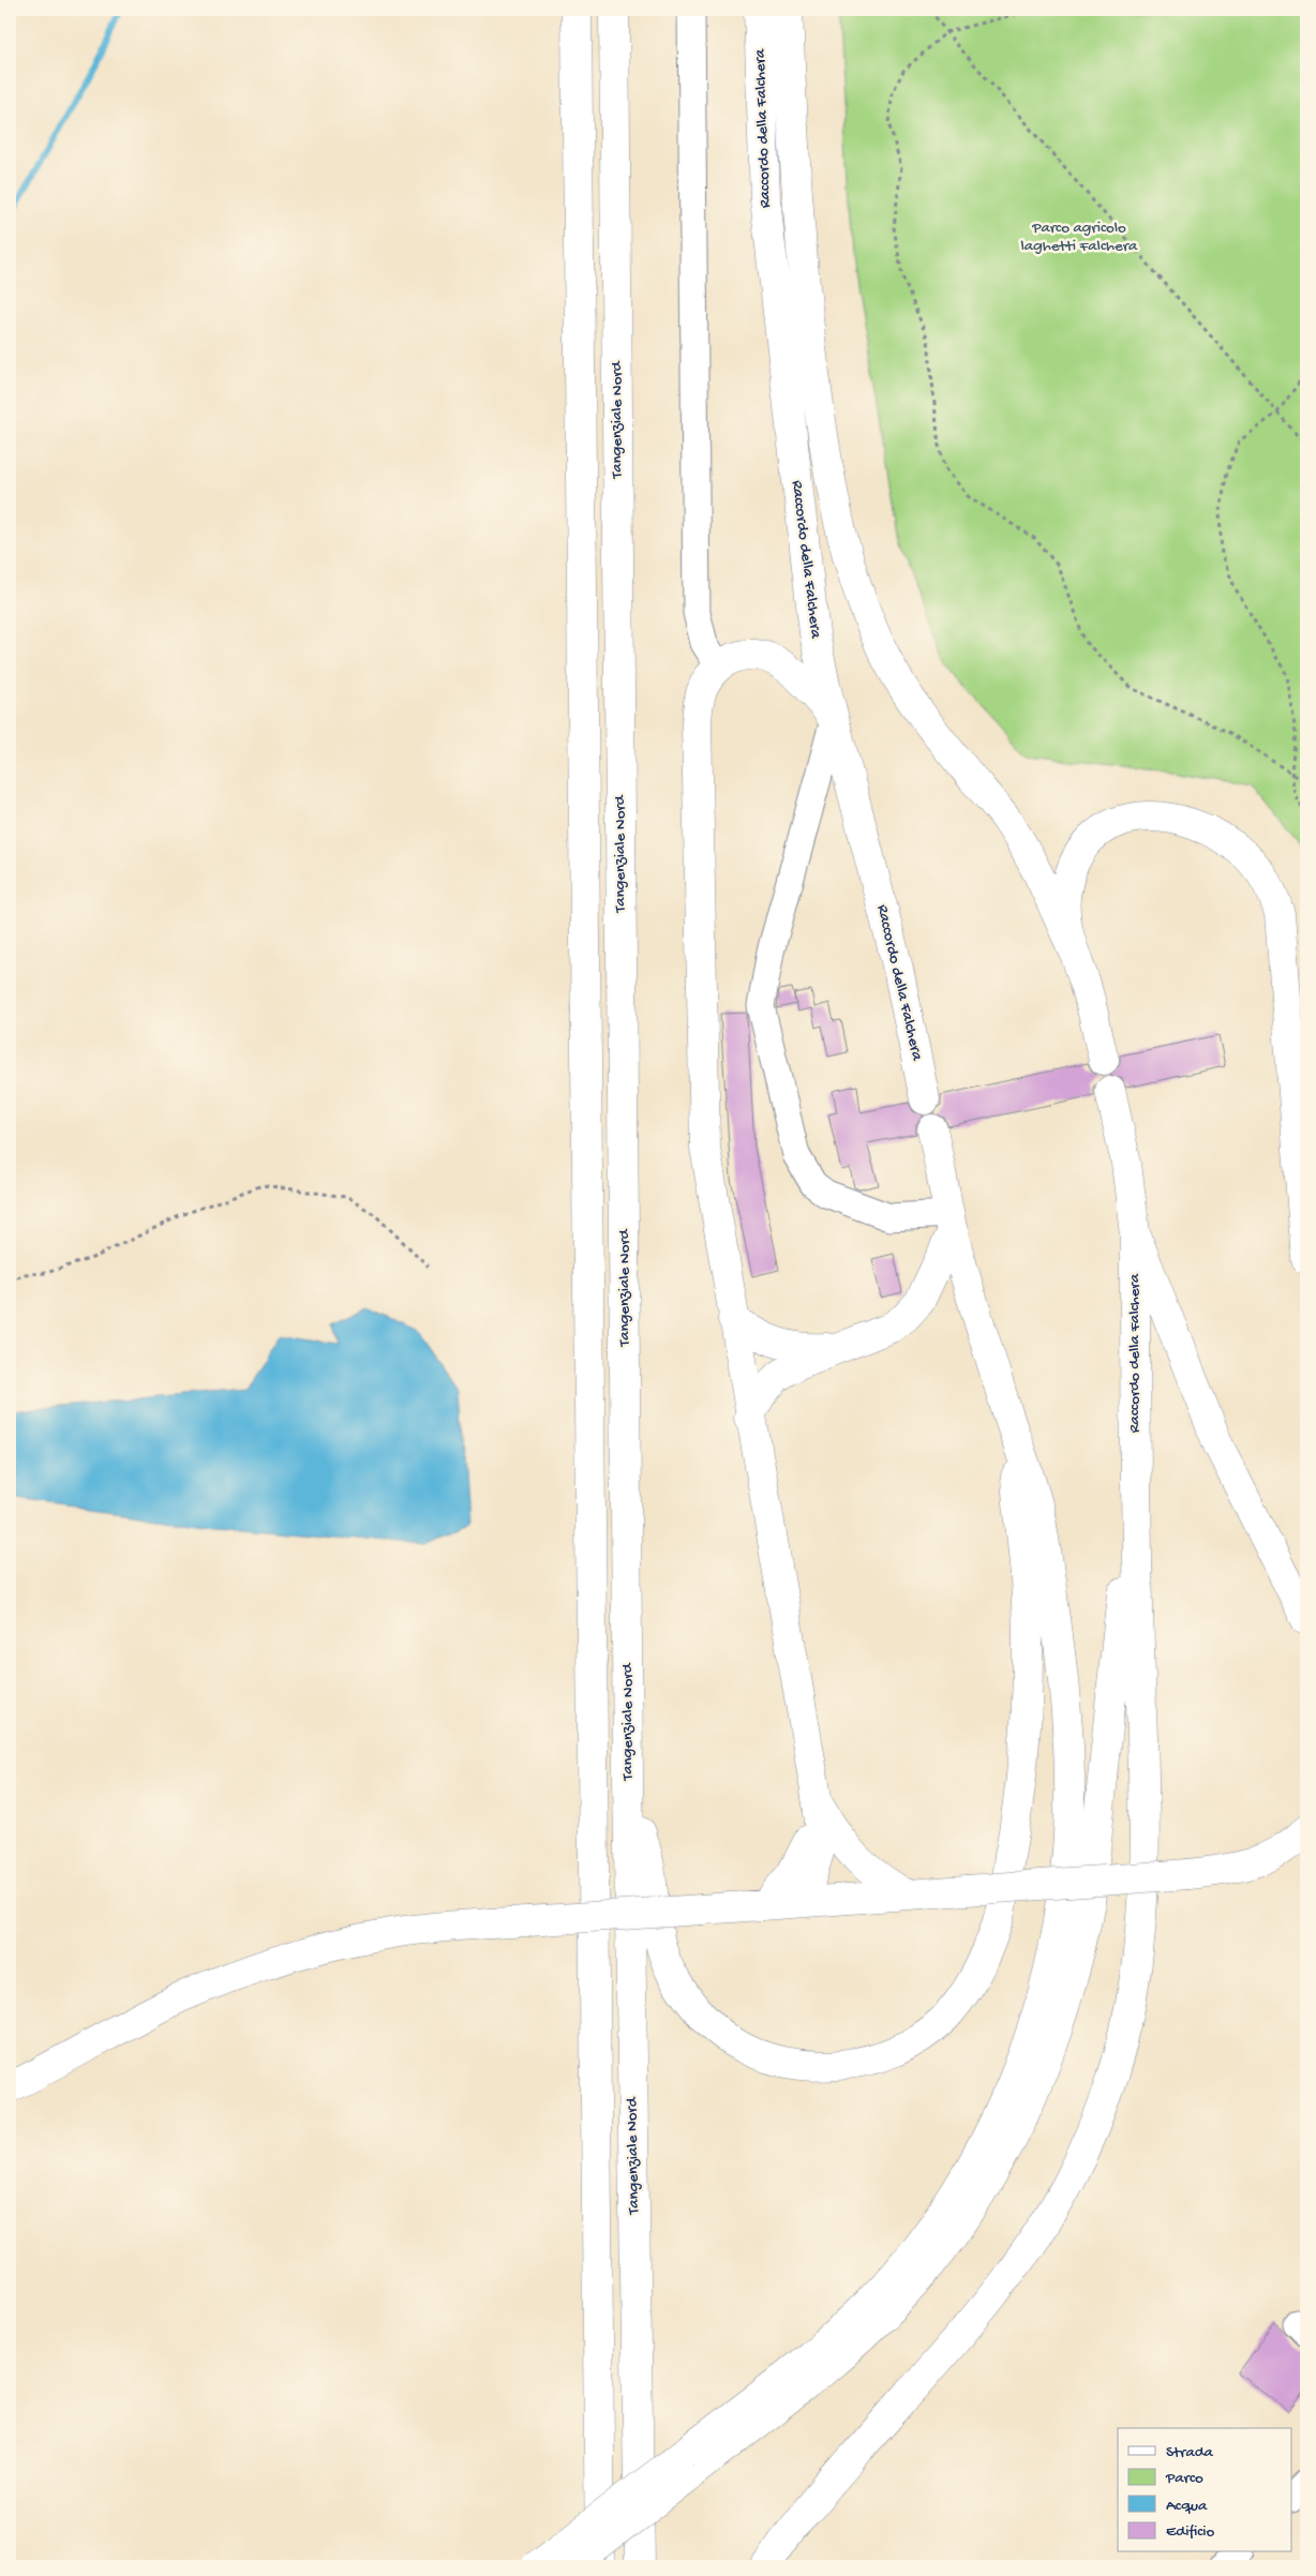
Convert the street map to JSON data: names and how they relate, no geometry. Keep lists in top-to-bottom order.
{
  "streets": {
    "highway": ["Raccordo della Falchera", "Tangenziale Nord"]
  },
  "parks": ["Parco agricolo laghetti Falchera"],
  "legend": [
    "Strada",
    "Parco",
    "Acqua",
    "Edificio"
  ]
}
